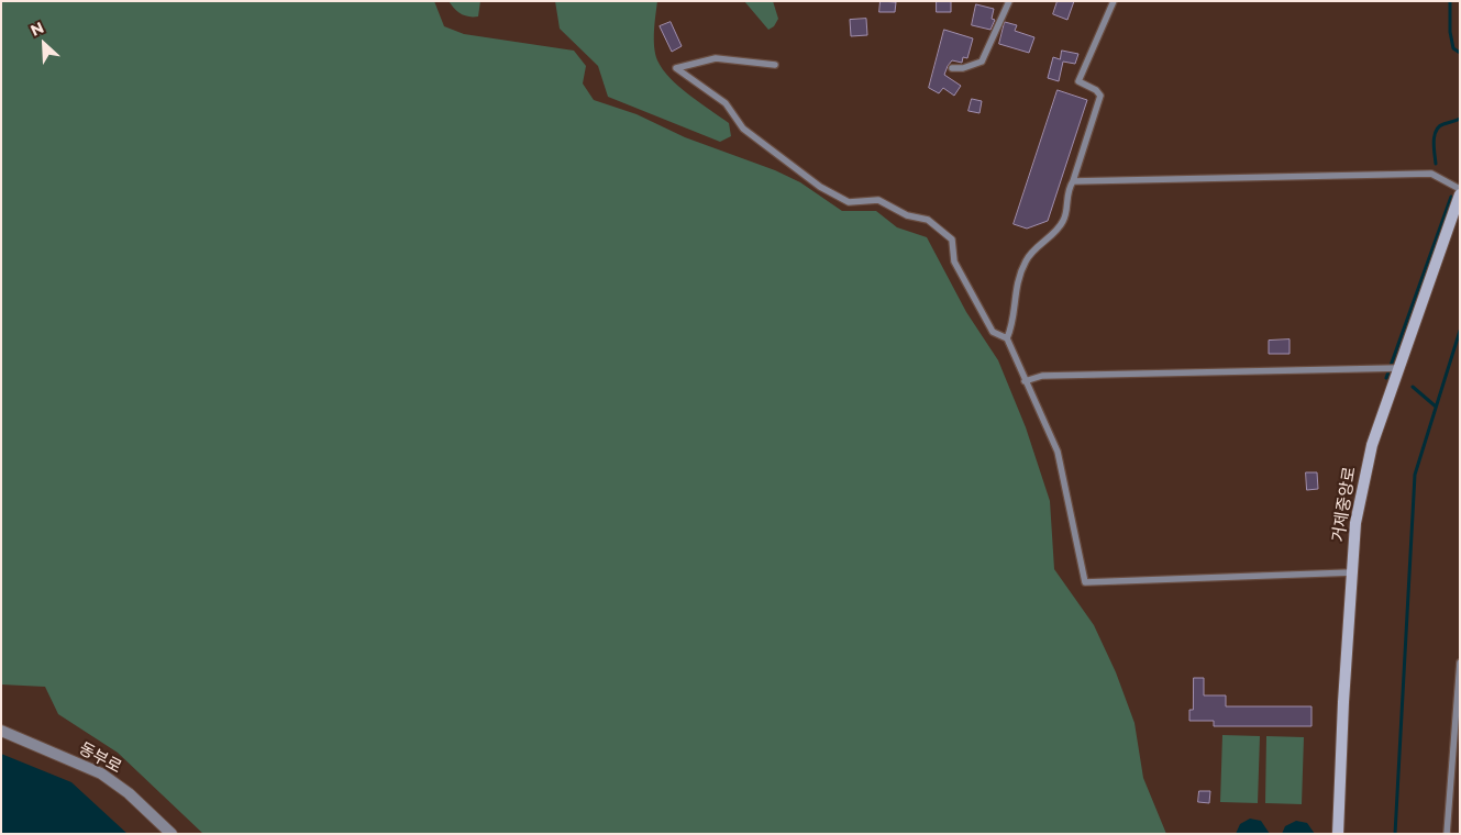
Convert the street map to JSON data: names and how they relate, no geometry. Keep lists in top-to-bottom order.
{
  "streets": {
    "main road": ["거제중앙로"],
    "street": ["동부로"]
  },
  "north": "top left"
}
